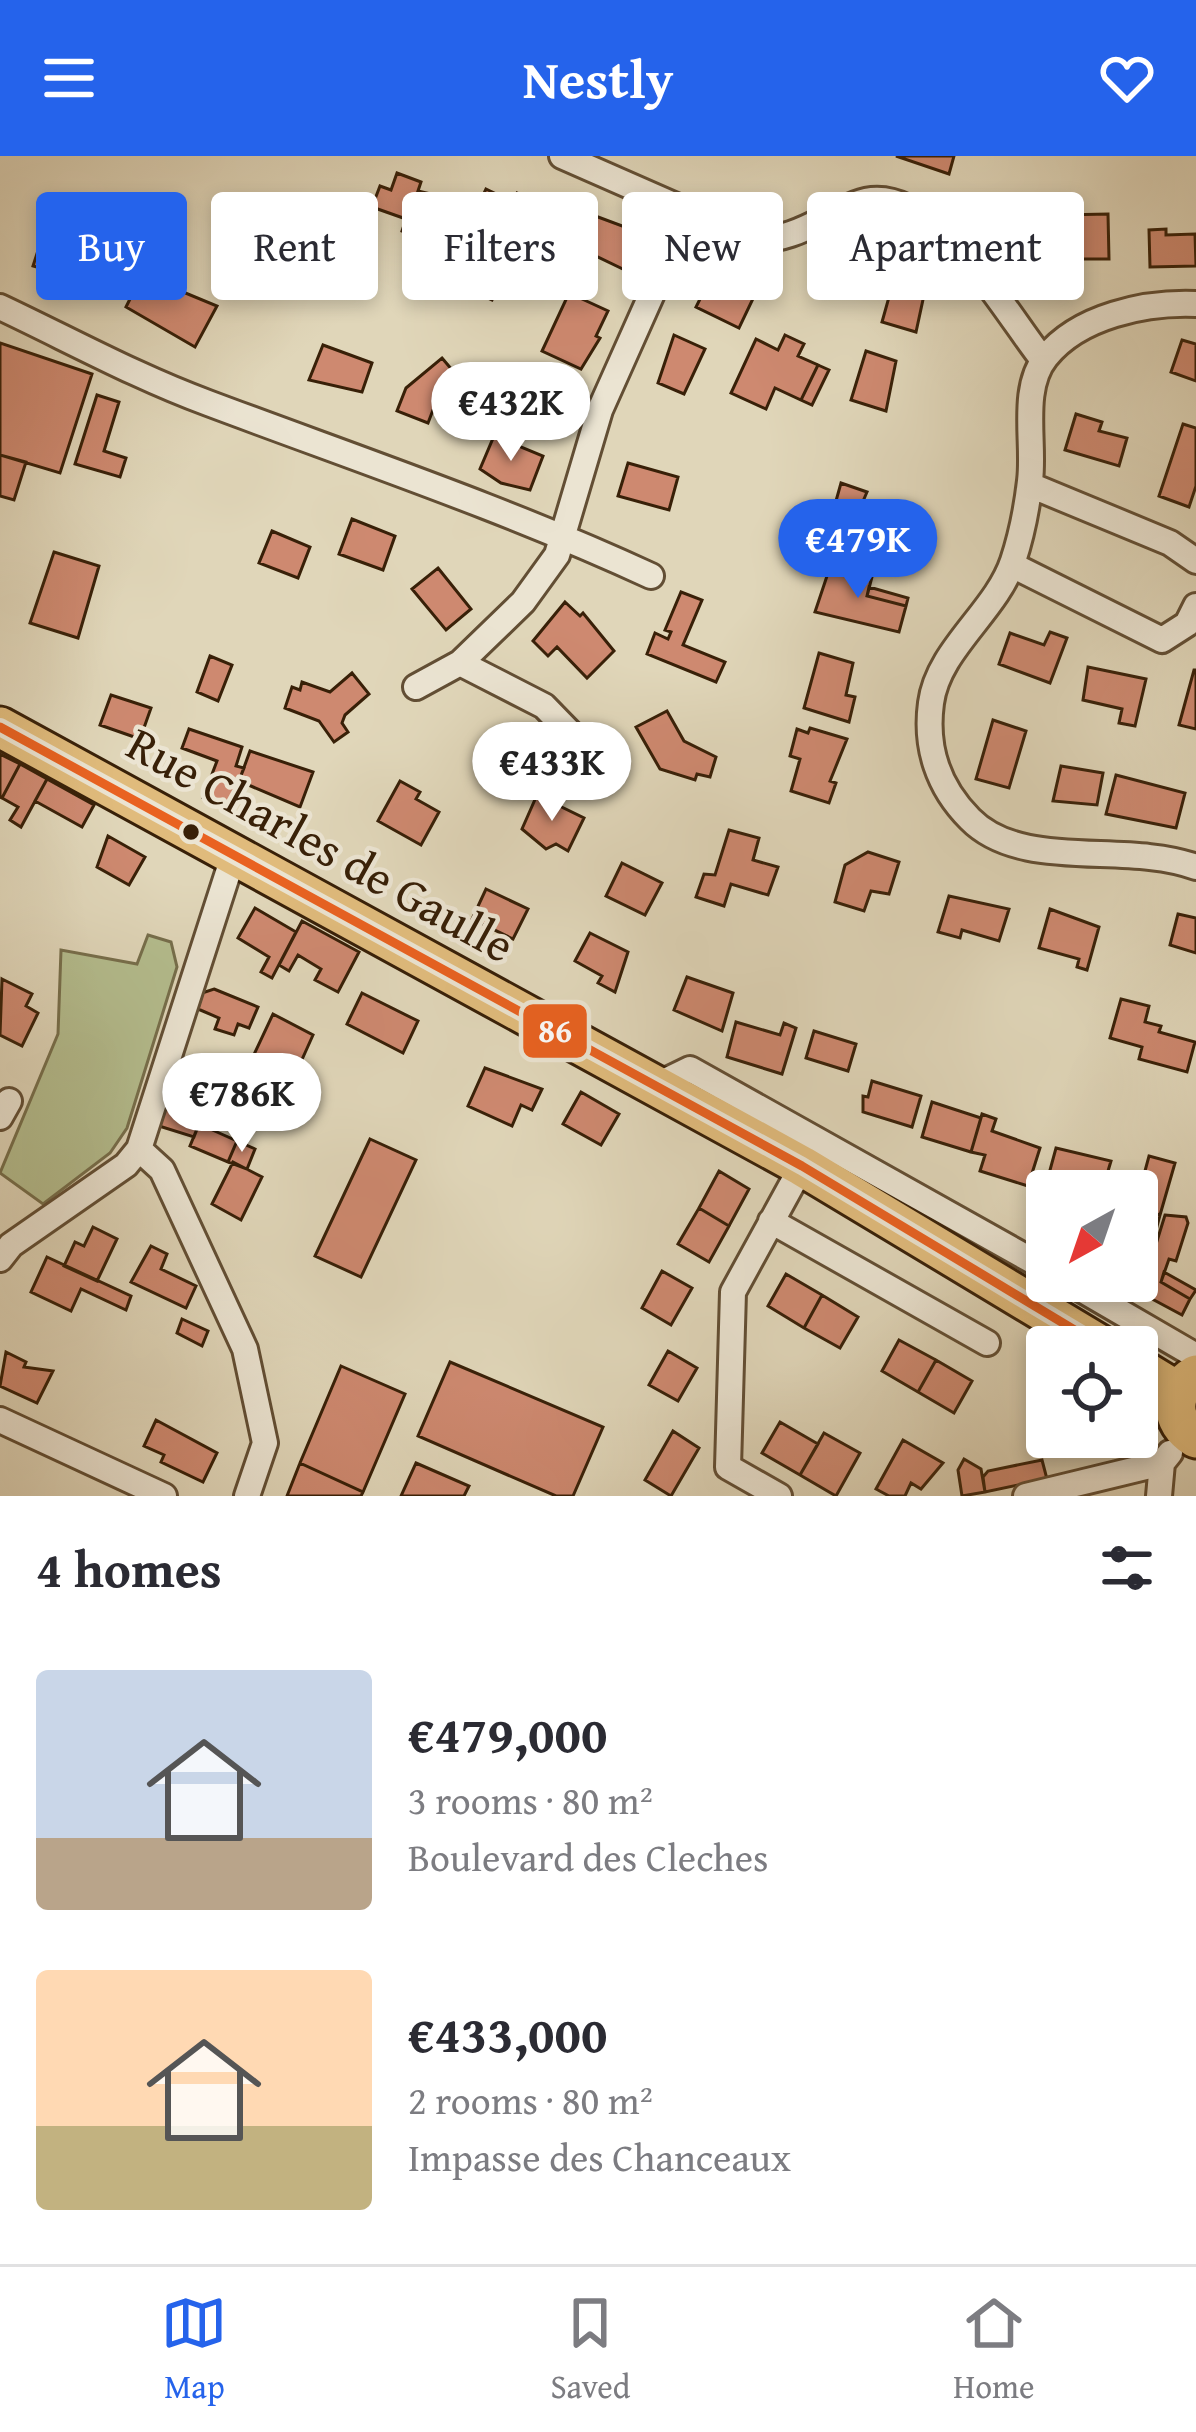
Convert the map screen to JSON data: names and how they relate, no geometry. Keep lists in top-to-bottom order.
{
  "streets": {
    "main road": ["Rue Charles de Gaulle"]
  },
  "lines": ["transit line 86"],
  "north": "bottom left",
  "page": {
    "header": "Nestly",
    "chip": [
      "Buy",
      "Rent",
      "Filters",
      "New",
      "Apartment"
    ],
    "price": [
      "€432K",
      "€479K",
      "€433K",
      "€786K"
    ],
    "heading": "4 homes",
    "list": [
      {
        "name": "€479,000",
        "note": "3 rooms · 80 m² · Boulevard des Cleches"
      },
      {
        "name": "€433,000",
        "note": "2 rooms · 80 m² · Impasse des Chanceaux"
      }
    ],
    "tabs": ["Map", "Saved", "Home"]
  }
}
